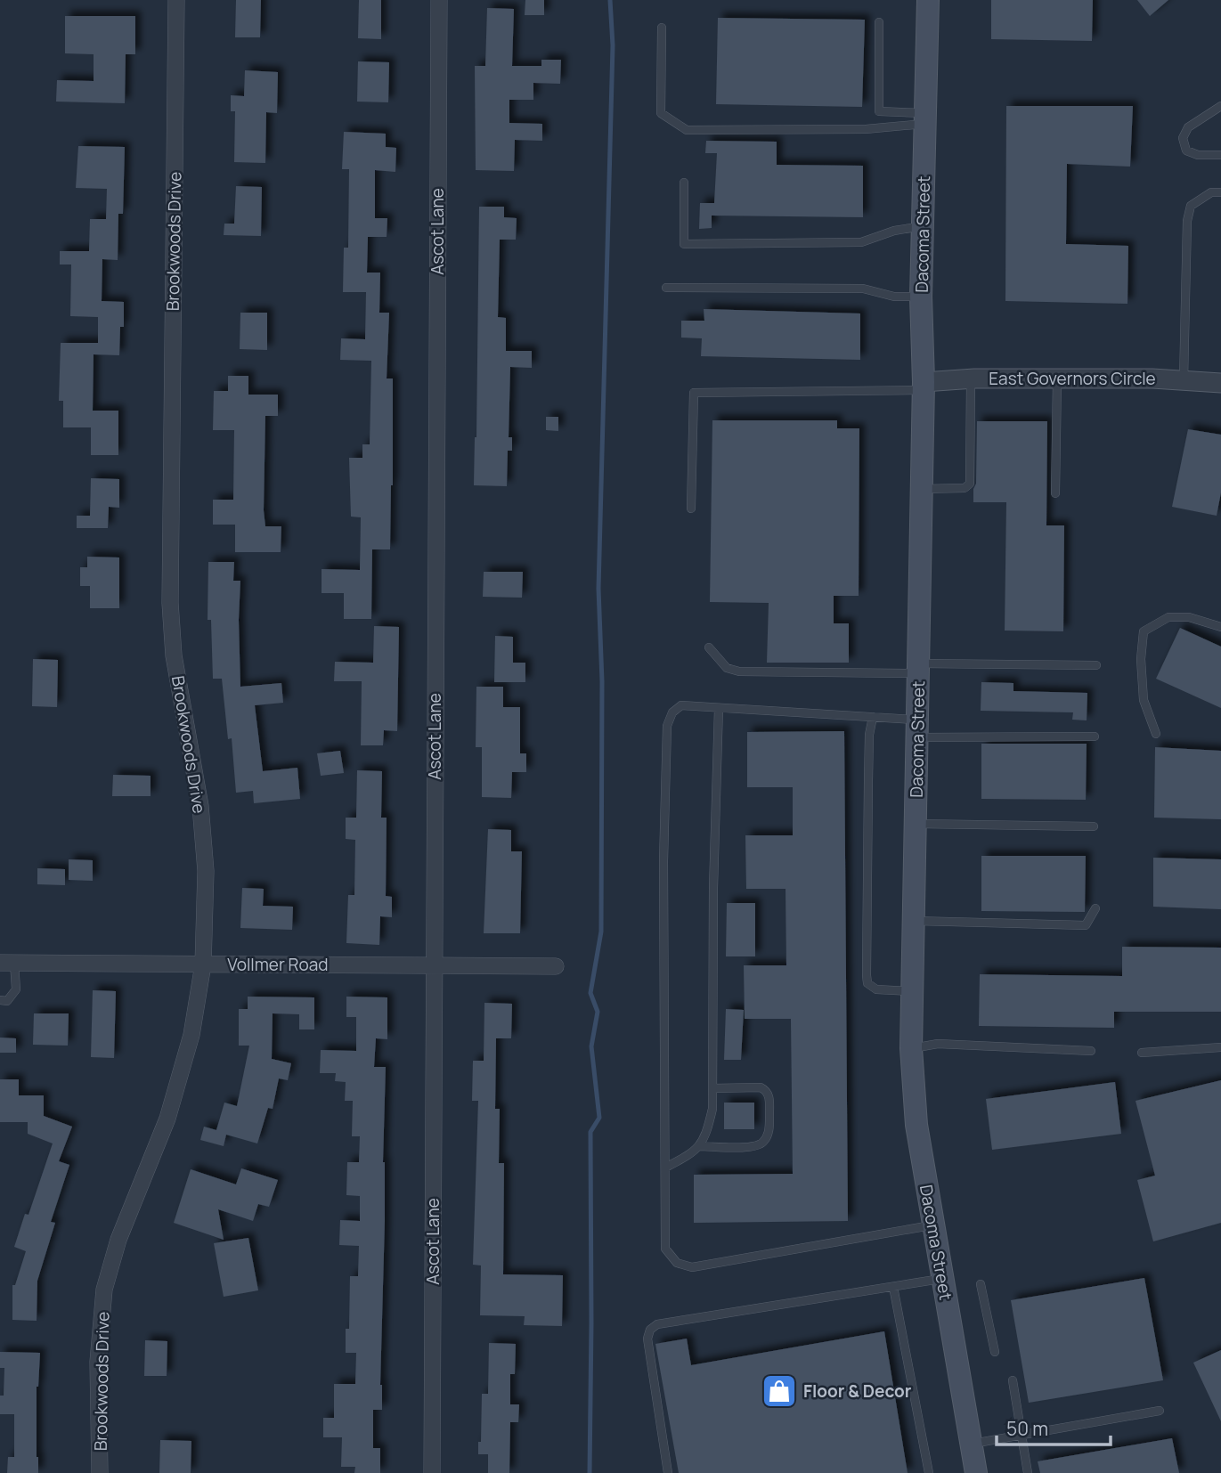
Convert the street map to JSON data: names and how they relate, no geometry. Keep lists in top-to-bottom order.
{
  "streets": {
    "main road": ["Dacoma Street"],
    "street": [
      "Ascot Lane",
      "Brookwoods Drive",
      "East Governors Circle",
      "Vollmer Road"
    ]
  },
  "crossings": [
    ["Ascot Lane", "Vollmer Road"],
    ["Dacoma Street", "East Governors Circle"],
    ["Brookwoods Drive", "Vollmer Road"]
  ],
  "places": {
    "shop": ["Floor & Decor"]
  },
  "scale_bar": "50 m"
}
